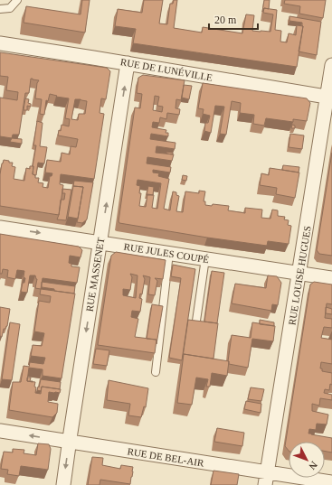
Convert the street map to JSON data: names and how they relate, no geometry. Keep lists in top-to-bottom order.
{
  "streets": {
    "street": [
      "RUE DE LUNÉVILLE",
      "RUE JULES COUPÉ",
      "RUE MASSENET",
      "RUE LOUISE HUGUES",
      "RUE DE BEL-AIR"
    ]
  },
  "crossings": [
    ["RUE DE LUNÉVILLE", "RUE MASSENET"],
    ["RUE DE LUNÉVILLE", "RUE LOUISE HUGUES"],
    ["RUE JULES COUPÉ", "RUE MASSENET"],
    ["RUE JULES COUPÉ", "RUE LOUISE HUGUES"],
    ["RUE MASSENET", "RUE DE BEL-AIR"],
    ["RUE LOUISE HUGUES", "RUE DE BEL-AIR"]
  ],
  "scale_bar": "20 m",
  "north": "bottom right"
}
